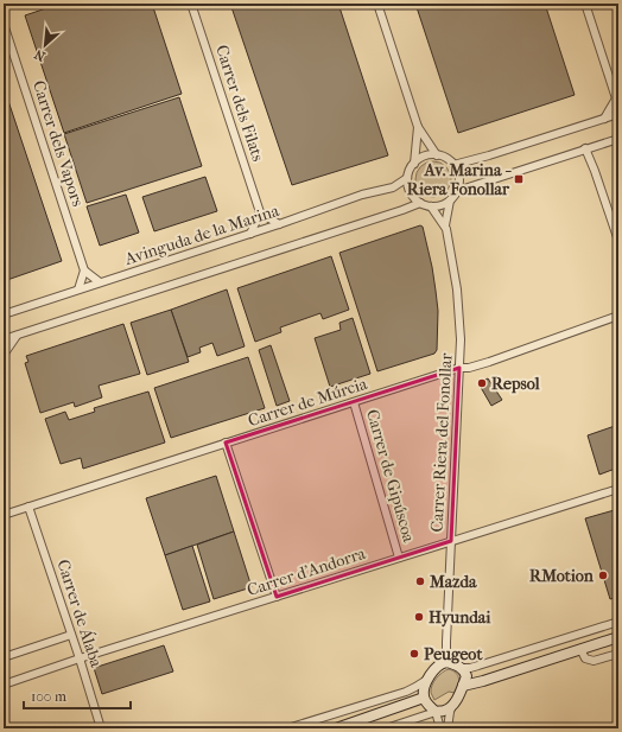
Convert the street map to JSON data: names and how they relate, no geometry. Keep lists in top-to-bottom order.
{
  "streets": {
    "street": [
      "Carrer dels Filats",
      "Carrer dels Vapors",
      "Avinguda de la Marina",
      "Carrer de Múrcia",
      "Carrer Riera del Fonollar",
      "Carrer de Gipúscoa",
      "Carrer d'Andorra",
      "Carrer de Álaba"
    ]
  },
  "crossings": [
    ["Carrer de Múrcia", "Carrer Riera del Fonollar"],
    ["Carrer de Múrcia", "Carrer de Gipúscoa"],
    ["Carrer de Múrcia", "Carrer de Álaba"],
    ["Carrer Riera del Fonollar", "Carrer d'Andorra"],
    ["Carrer de Gipúscoa", "Carrer d'Andorra"],
    ["Carrer d'Andorra", "Carrer de Álaba"]
  ],
  "places": {
    "transit": ["Av. Marina - Riera Fonollar"],
    "other": [
      "Repsol",
      "RMotion",
      "Mazda",
      "Hyundai",
      "Peugeot"
    ]
  },
  "scale_bar": "100 m",
  "north": "bottom left"
}
